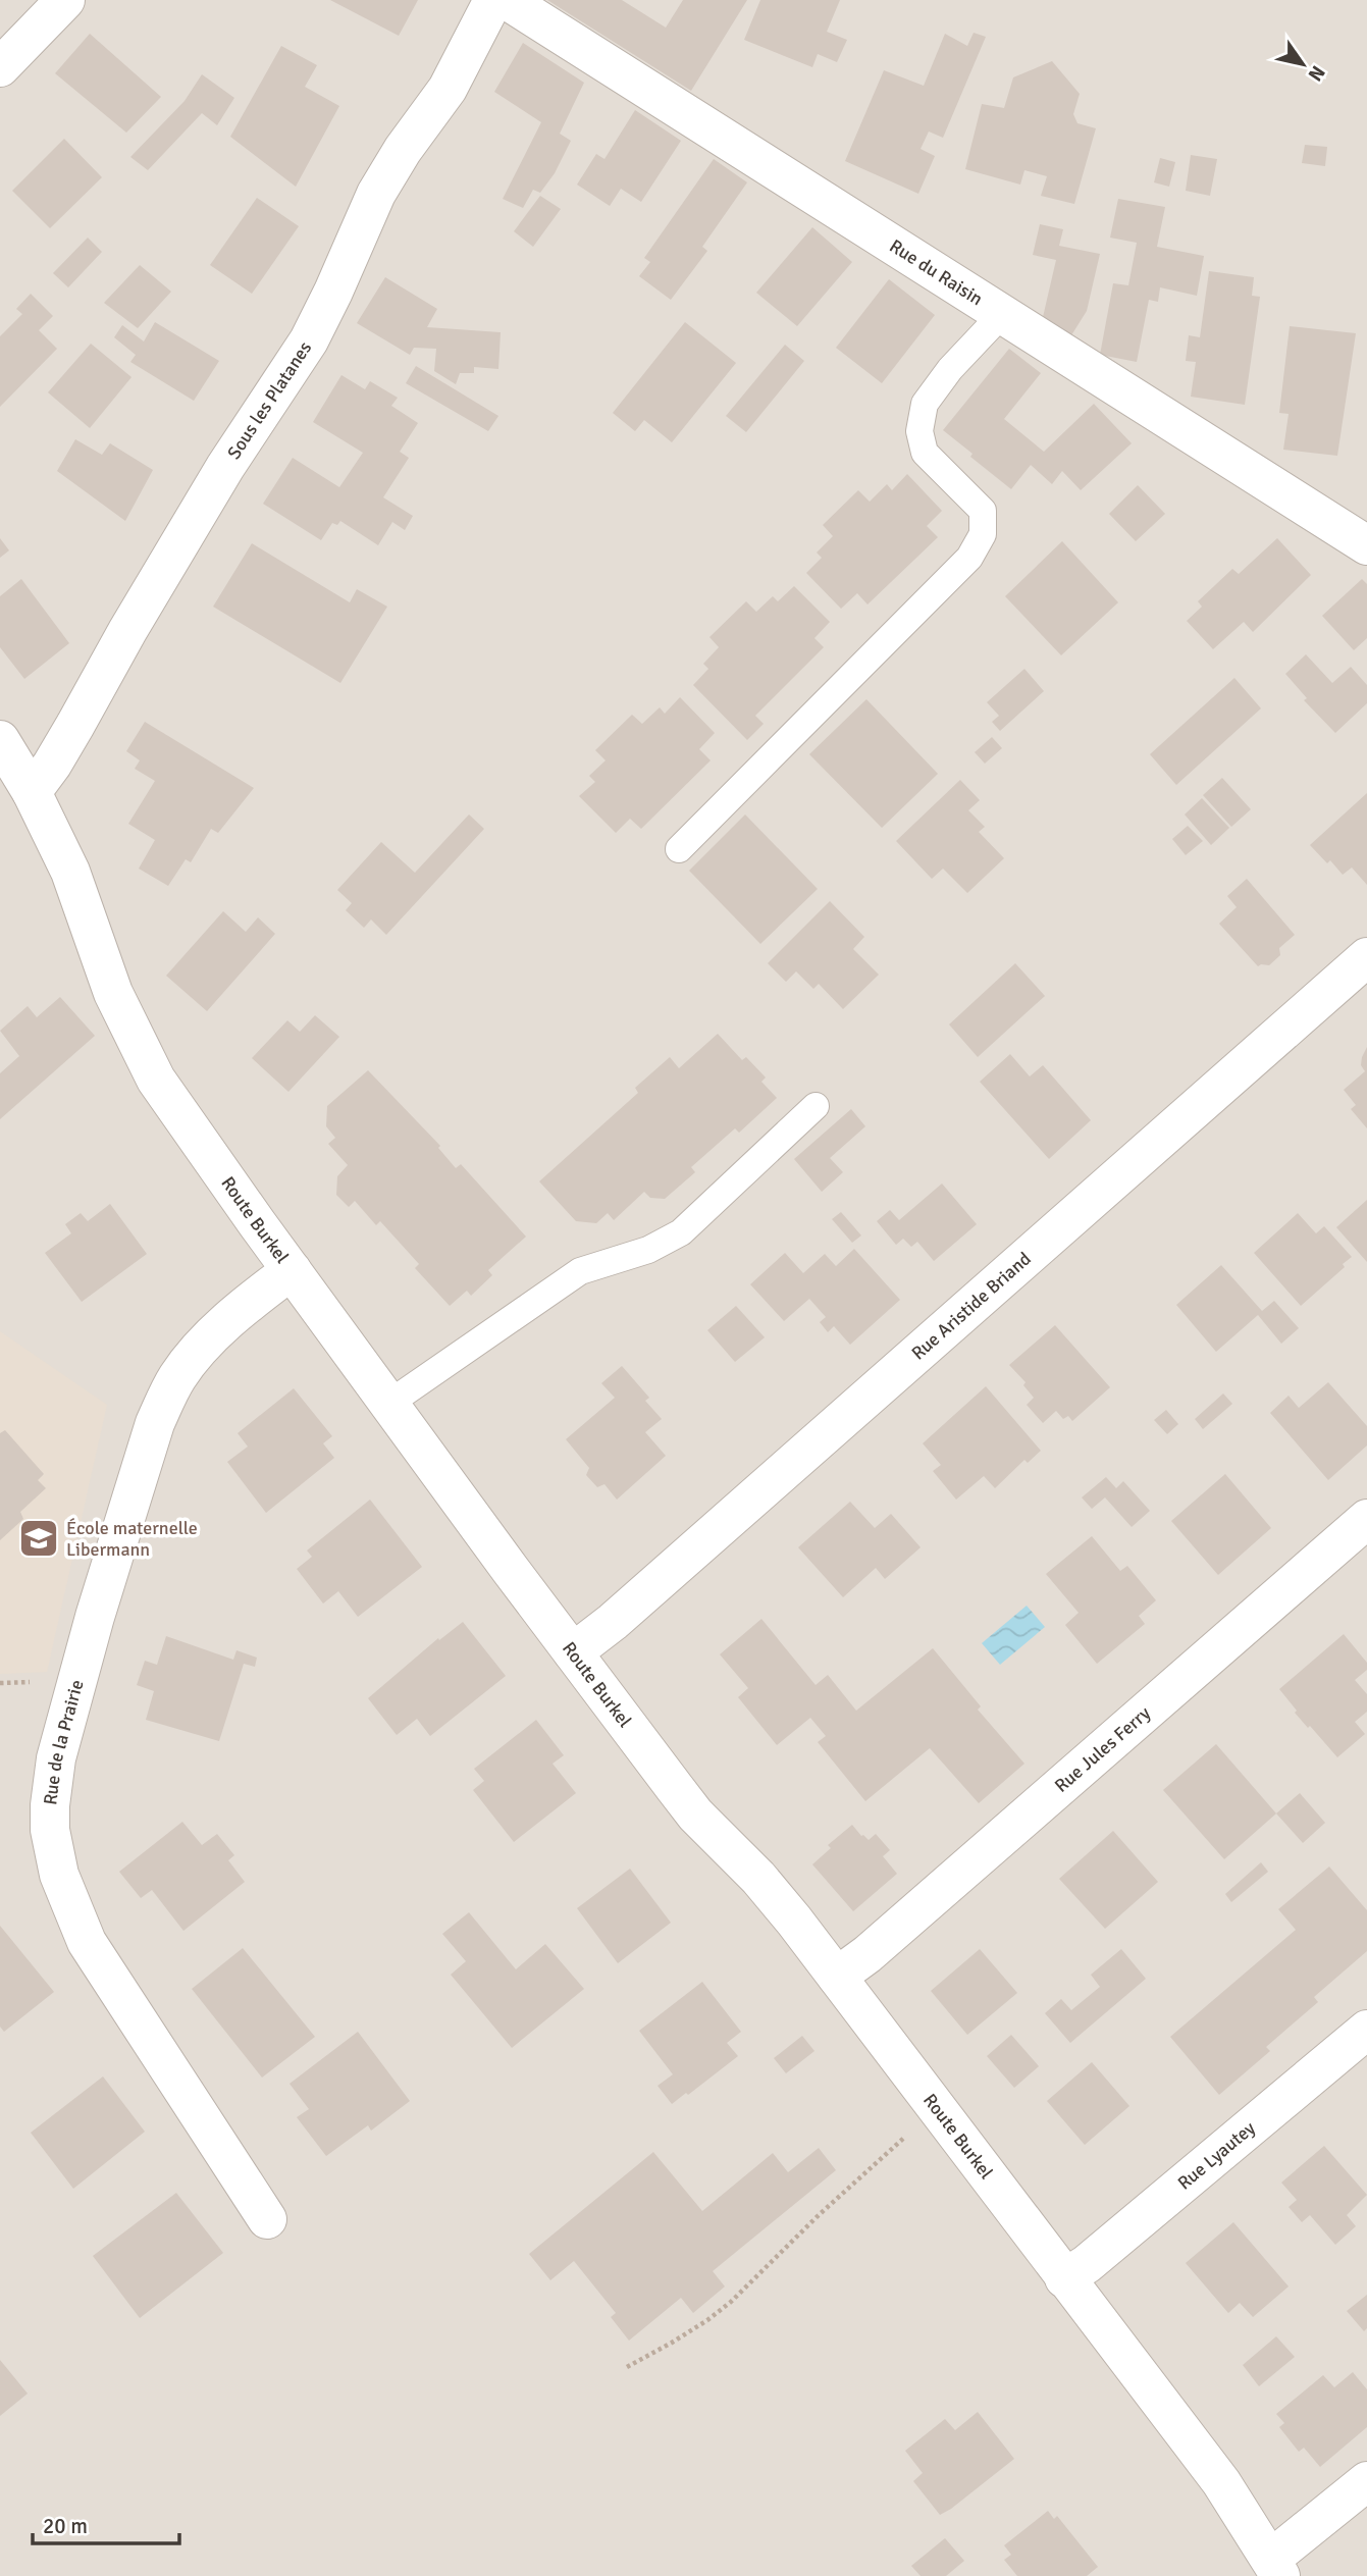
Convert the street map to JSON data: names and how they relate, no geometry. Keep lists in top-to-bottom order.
{
  "streets": {
    "street": [
      "Rue du Raisin",
      "Sous les Platanes",
      "Route Burkel",
      "Rue Aristide Briand",
      "Rue de la Prairie",
      "Rue Jules Ferry",
      "Rue Lyautey"
    ]
  },
  "crossings": [
    ["Sous les Platanes", "Route Burkel"],
    ["Route Burkel", "Rue Aristide Briand"],
    ["Route Burkel", "Rue de la Prairie"],
    ["Route Burkel", "Rue Jules Ferry"],
    ["Route Burkel", "Rue Lyautey"]
  ],
  "places": {
    "school or university": ["École maternelle Libermann"]
  },
  "scale_bar": "20 m",
  "north": "bottom right"
}
